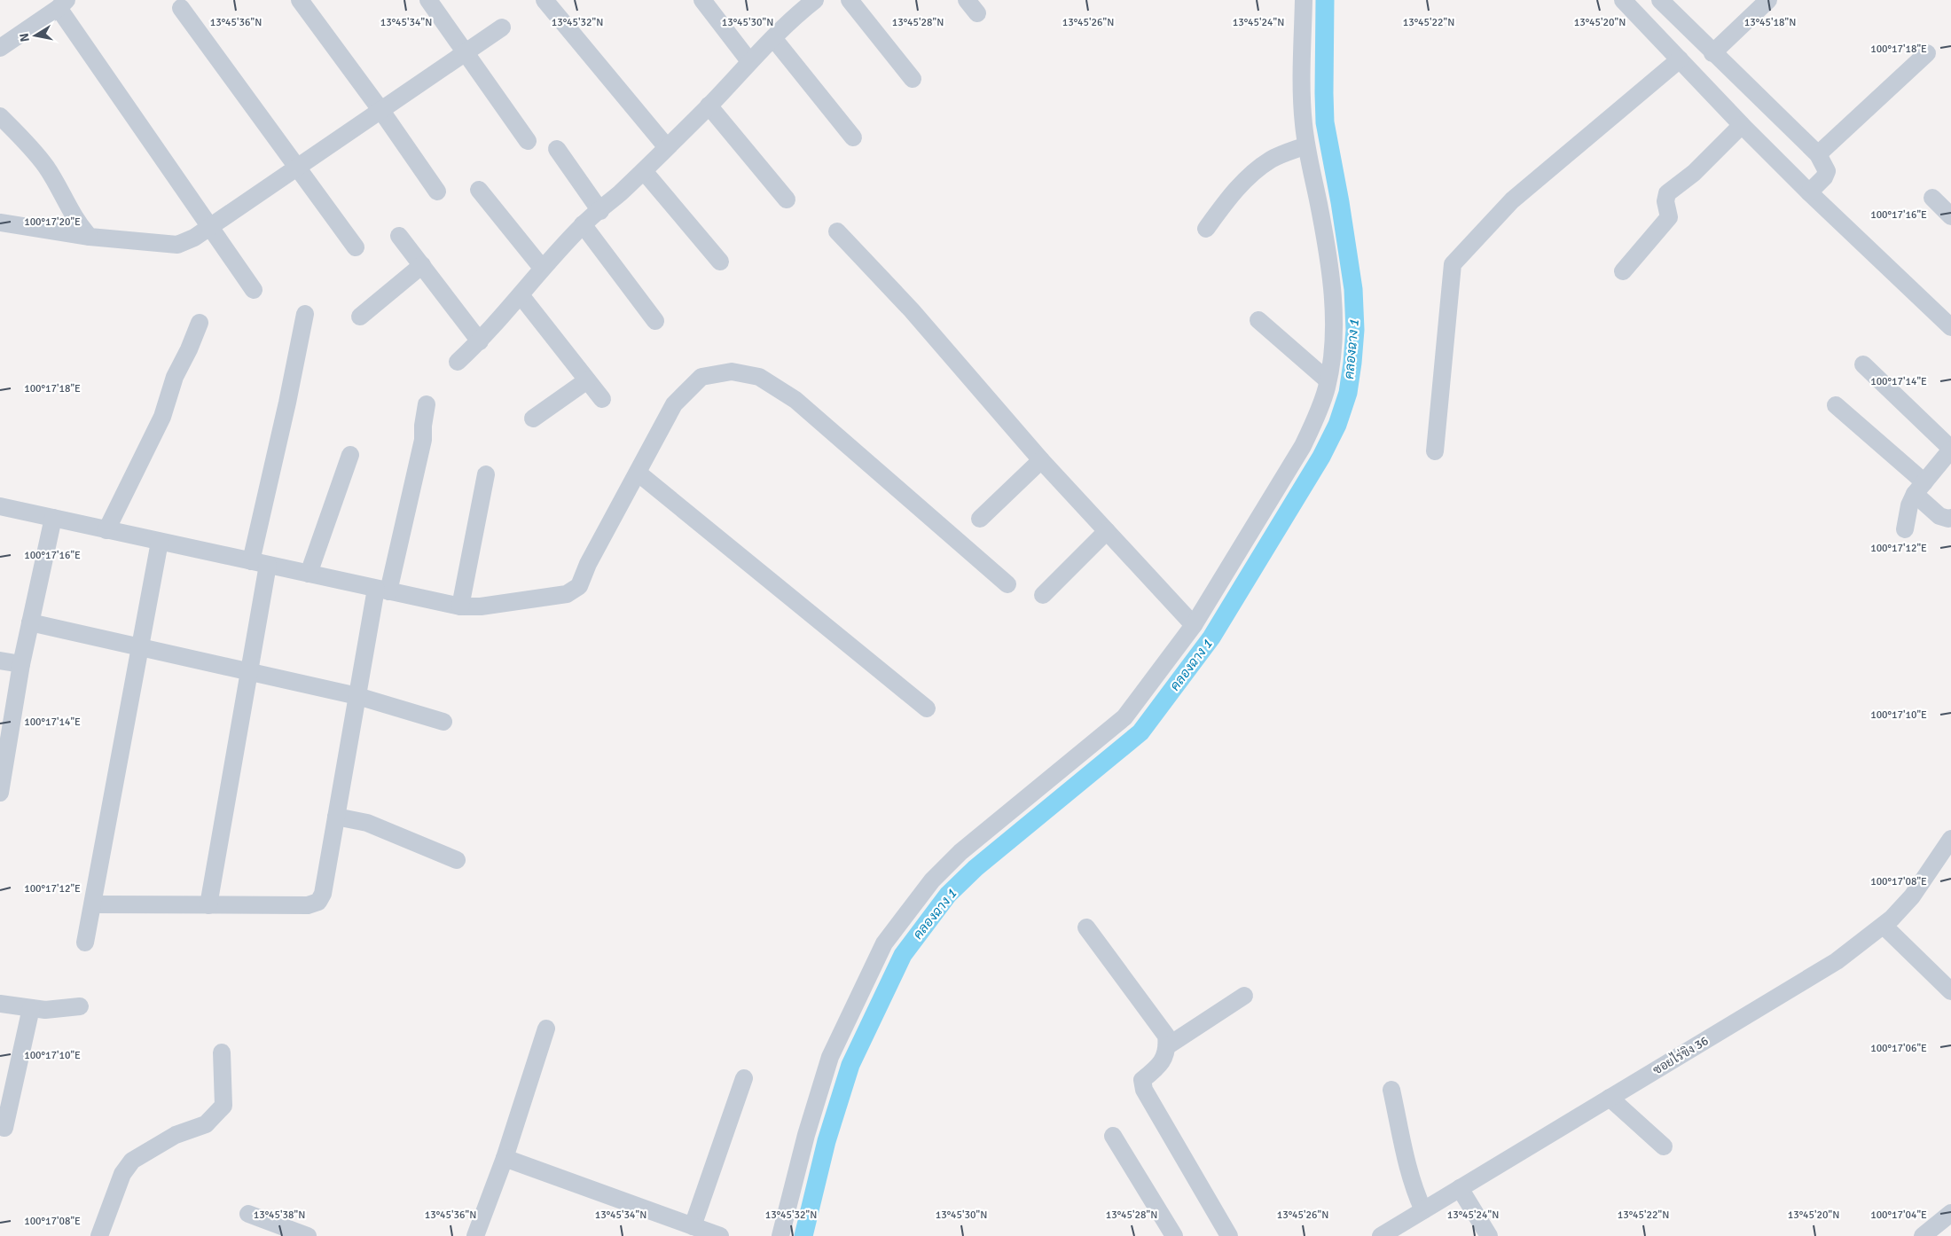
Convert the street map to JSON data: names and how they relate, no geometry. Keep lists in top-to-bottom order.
{
  "streets": {
    "street": ["ซอยไร่ขิง 36"]
  },
  "water": ["คลองฉาง 1"],
  "north": "left",
  "coordinates": [
    "13°45'18\"N",
    "13°45'36\"N",
    "13°45'34\"N",
    "13°45'32\"N",
    "13°45'30\"N",
    "13°45'28\"N",
    "13°45'26\"N",
    "13°45'24\"N",
    "13°45'22\"N",
    "13°45'20\"N",
    "100°17'18\"E",
    "100°17'16\"E",
    "100°17'20\"E",
    "100°17'14\"E",
    "100°17'12\"E",
    "100°17'10\"E",
    "100°17'08\"E",
    "100°17'06\"E",
    "13°45'38\"N",
    "100°17'04\"E"
  ]
}
